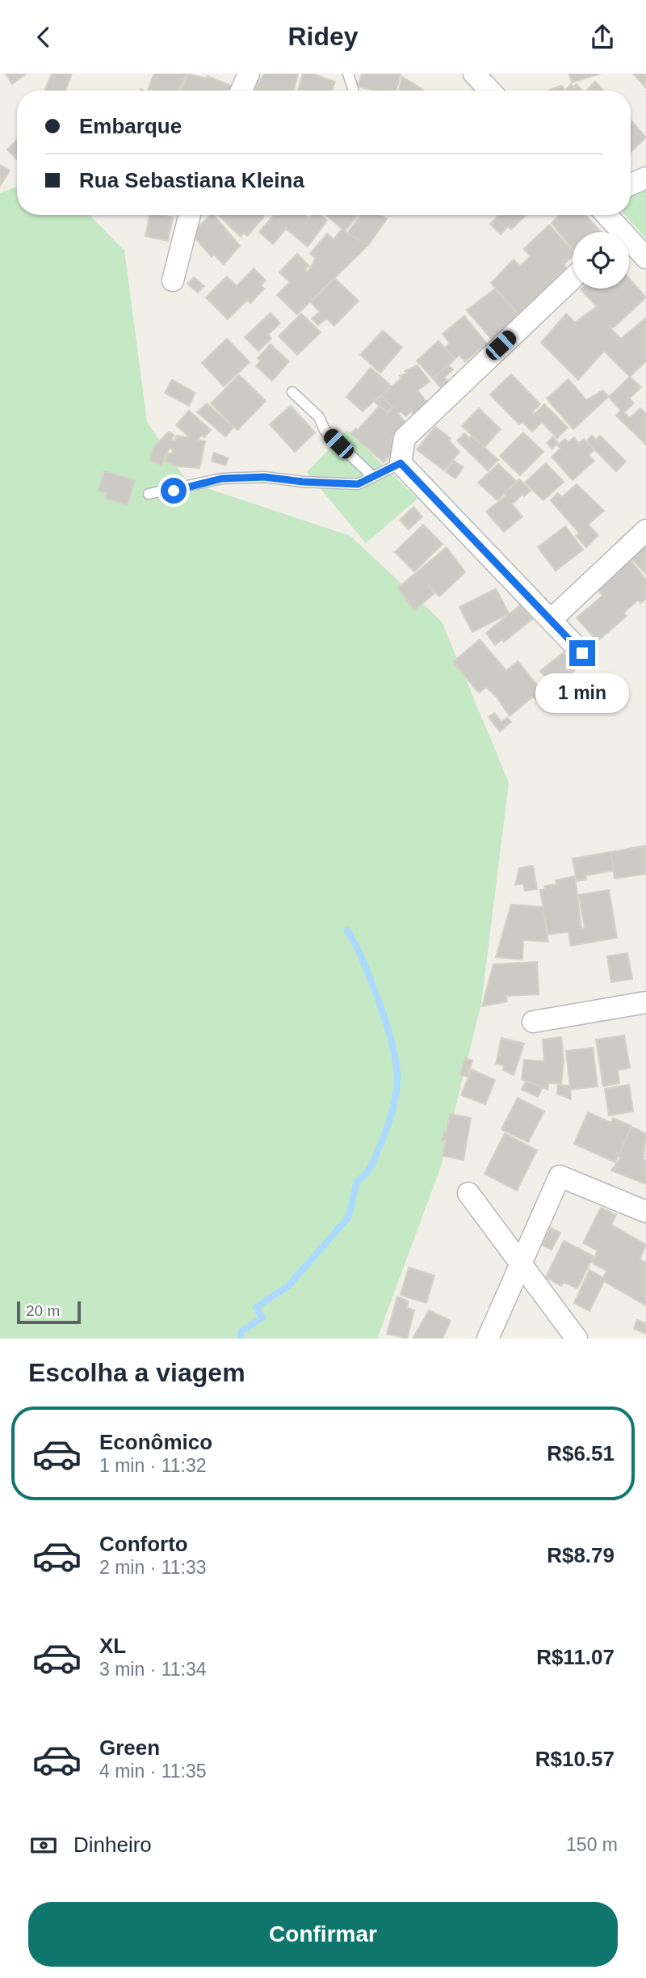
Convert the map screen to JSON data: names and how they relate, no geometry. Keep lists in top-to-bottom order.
{
  "scale_bar": "20 m",
  "page": {
    "header": "Ridey",
    "banner": ["Embarque", "Rua Sebastiana Kleina"],
    "bubble": "1 min",
    "scale": "20 m",
    "heading": "Escolha a viagem",
    "list": [
      {
        "name": "Econômico",
        "note": "1 min · 11:32",
        "value": "R$6.51"
      },
      {
        "name": "Conforto",
        "note": "2 min · 11:33",
        "value": "R$8.79"
      },
      {
        "name": "XL",
        "note": "3 min · 11:34",
        "value": "R$11.07"
      },
      {
        "name": "Green",
        "note": "4 min · 11:35",
        "value": "R$10.57"
      }
    ],
    "pay": ["Dinheiro", "150 m"],
    "buttons": "Confirmar"
  }
}
